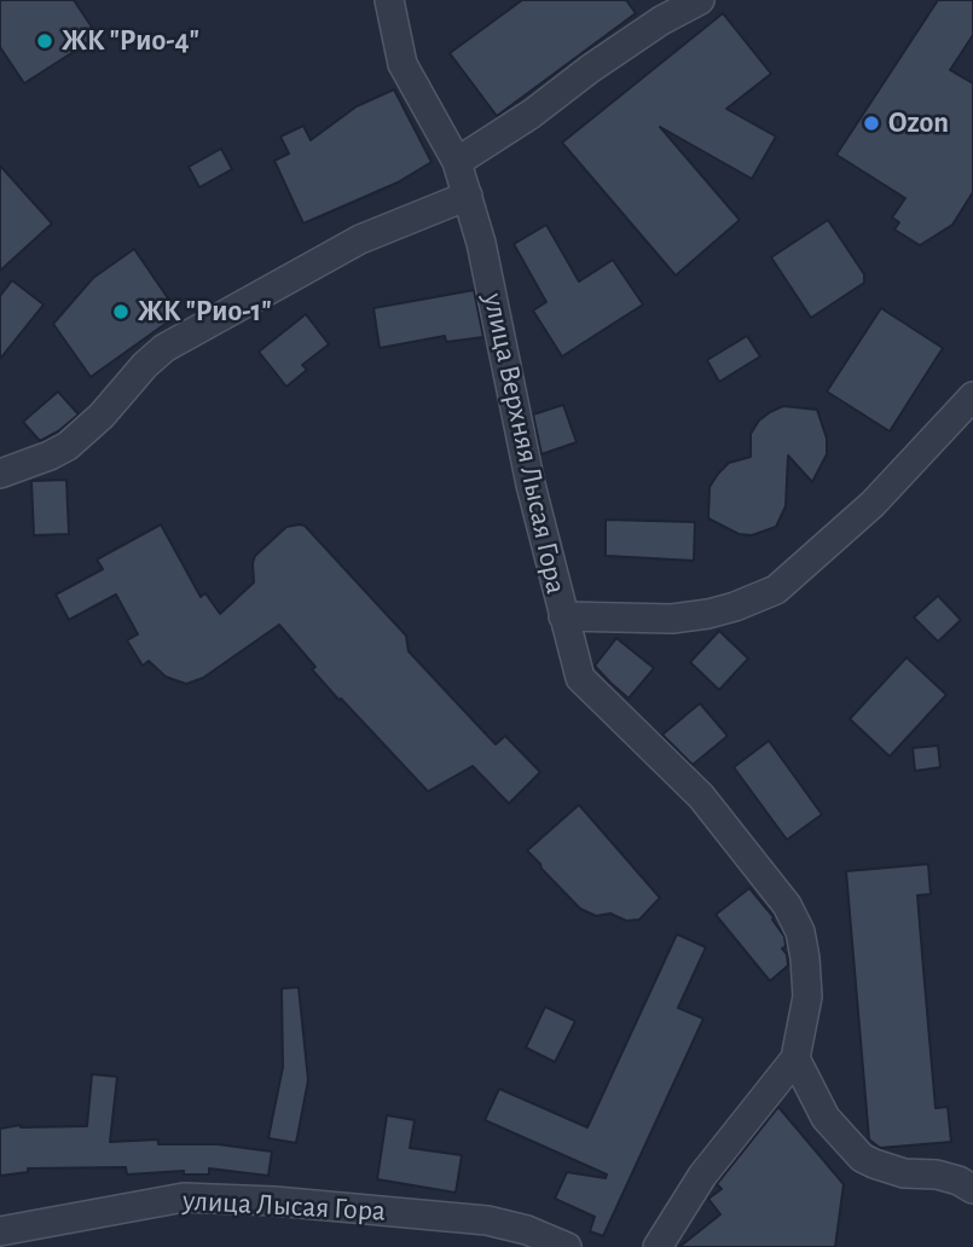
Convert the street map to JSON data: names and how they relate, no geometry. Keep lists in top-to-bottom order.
{
  "streets": {
    "street": ["улица Верхняя Лысая Гора", "улица Лысая Гора"]
  },
  "places": ["ЖК \"Рио-4\"", "Ozon", "ЖК \"Рио-1\""]
}
